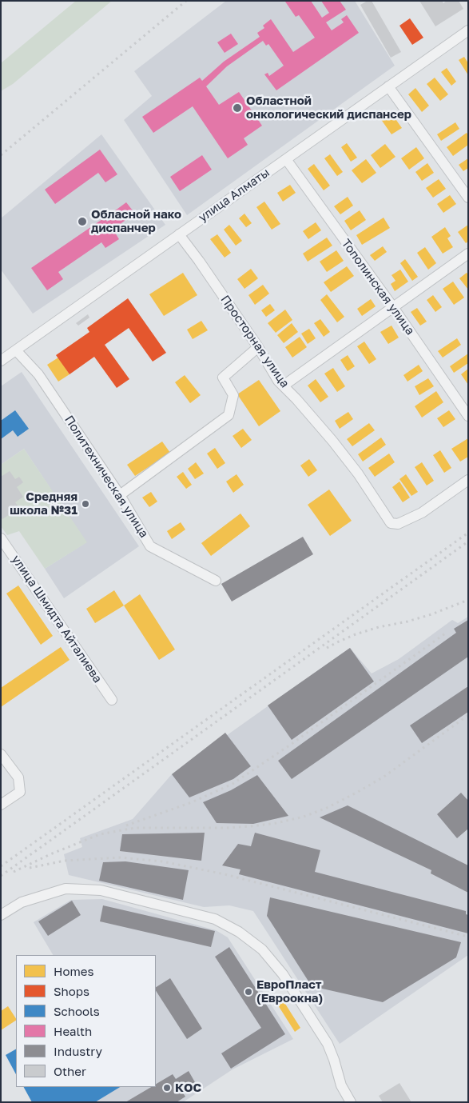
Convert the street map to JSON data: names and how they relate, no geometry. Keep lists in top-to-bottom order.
{
  "streets": {
    "street": [
      "улица Алматы",
      "Тополинская улица",
      "Просторная улица",
      "Политехническая улица",
      "улица Шмидта Айталиева"
    ]
  },
  "crossings": [
    ["улица Алматы", "Тополинская улица"],
    ["улица Алматы", "Просторная улица"],
    ["улица Алматы", "Политехническая улица"]
  ],
  "places": [
    "Областной онкологический диспансер",
    "Обласной нако диспанчер",
    "Средняя школа №31",
    "ЕвроПласт (Евроокна)",
    "КОС"
  ],
  "legend": [
    "Homes",
    "Shops",
    "Schools",
    "Health",
    "Industry",
    "Other"
  ]
}
